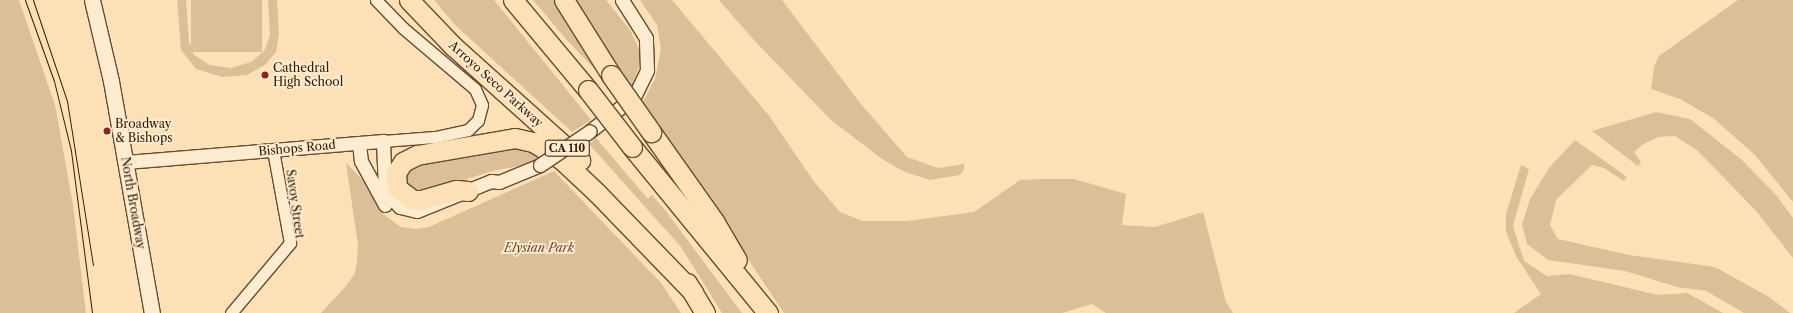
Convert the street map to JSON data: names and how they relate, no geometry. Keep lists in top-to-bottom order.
{
  "streets": {
    "highway": ["Arroyo Seco Parkway", "CA 110"],
    "main road": ["North Broadway"],
    "street": ["Bishops Road", "Savoy Street"]
  },
  "crossings": [
    ["Bishops Road", "North Broadway"],
    ["Bishops Road", "Savoy Street"]
  ],
  "parks": ["Elysian Park"],
  "places": ["Cathedral High School", "Broadway & Bishops"]
}
